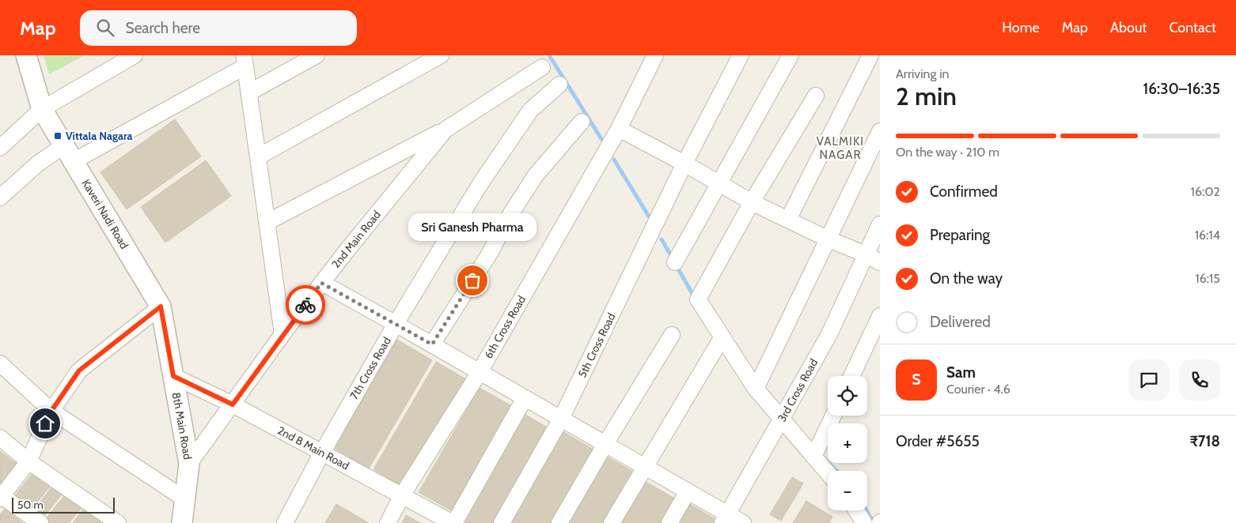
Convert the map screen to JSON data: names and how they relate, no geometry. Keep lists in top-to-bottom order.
{
  "streets": {
    "street": [
      "Kaveri Nadi Road",
      "2nd Main Road",
      "6th Cross Road",
      "5th Cross Road",
      "7th Cross Road",
      "3rd Cross Road",
      "8th Main Road",
      "2nd B Main Road"
    ]
  },
  "crossings": [
    ["Kaveri Nadi Road", "8th Main Road"],
    ["Kaveri Nadi Road", "2nd B Main Road"],
    ["2nd Main Road", "8th Main Road"],
    ["2nd Main Road", "2nd B Main Road"],
    ["6th Cross Road", "2nd B Main Road"],
    ["7th Cross Road", "2nd B Main Road"],
    ["8th Main Road", "2nd B Main Road"]
  ],
  "districts": ["VALMIKI NAGAR"],
  "places": {
    "transit": ["Vittala Nagara"],
    "other": ["Sri Ganesh Pharma"]
  },
  "scale_bar": "50 m",
  "page": {
    "header": "Map",
    "search": "Search here",
    "nav": [
      "Home",
      "Map",
      "About",
      "Contact"
    ],
    "heading": ["2 min", "Arriving in", "16:30–16:35"],
    "panel": [
      "Sam",
      "Courier · 4.6",
      "Order #5655",
      "₹718"
    ],
    "bar": "On the way · 210 m",
    "list": [
      ["Confirmed", "16:02"],
      ["Preparing", "16:14"],
      ["On the way", "16:15"],
      "Delivered"
    ],
    "bubble": "Sri Ganesh Pharma",
    "round": "S",
    "map_buttons": ["+", "−"],
    "scale": "50 m"
  }
}
